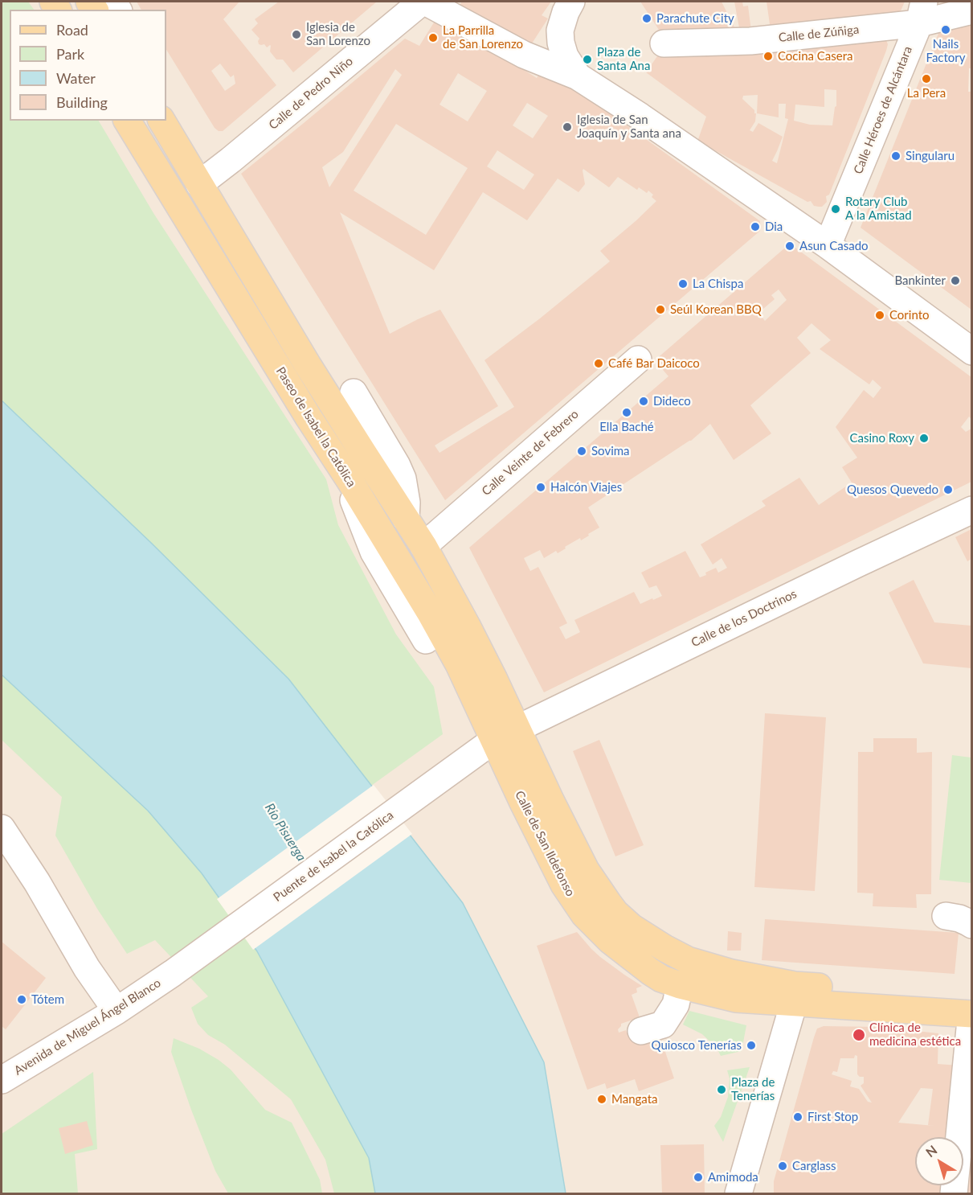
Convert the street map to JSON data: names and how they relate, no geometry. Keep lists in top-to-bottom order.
{
  "streets": {
    "main road": ["Paseo de Isabel la Católica", "Calle de San Ildefonso"],
    "street": [
      "Calle de Zúñiga",
      "Calle de Pedro Niño",
      "Calle Héroes de Alcántara",
      "Calle Veinte de Febrero",
      "Calle de los Doctrinos",
      "Puente de Isabel la Católica",
      "Avenida de Miguel Ángel Blanco"
    ]
  },
  "crossings": [
    ["Calle de Zúñiga", "Calle Héroes de Alcántara"],
    ["Paseo de Isabel la Católica", "Calle de los Doctrinos"],
    ["Paseo de Isabel la Católica", "Calle de San Ildefonso"],
    ["Paseo de Isabel la Católica", "Puente de Isabel la Católica"],
    ["Calle de los Doctrinos", "Calle de San Ildefonso"],
    ["Calle de los Doctrinos", "Puente de Isabel la Católica"],
    ["Calle de San Ildefonso", "Puente de Isabel la Católica"],
    ["Puente de Isabel la Católica", "Avenida de Miguel Ángel Blanco"]
  ],
  "water": ["Río Pisuerga"],
  "places": [
    "Parachute City",
    "Nails Factory",
    "Iglesia de San Lorenzo",
    "La Parrilla de San Lorenzo",
    "Cocina Casera",
    "Plaza de Santa Ana",
    "La Pera",
    "Iglesia de San Joaquín y Santa ana",
    "Singularu",
    "Rotary Club A la Amistad",
    "Dia",
    "Asun Casado",
    "Bankinter",
    "La Chispa",
    "Seúl Korean BBQ",
    "Corinto",
    "Café Bar Daicoco",
    "Dideco",
    "Ella Baché",
    "Casino Roxy",
    "Sovima",
    "Halcón Viajes",
    "Quesos Quevedo",
    "Tótem",
    "Clínica de medicina estética",
    "Quiosco Tenerías",
    "Plaza de Tenerías",
    "Mangata",
    "First Stop",
    "Carglass",
    "Amimoda"
  ],
  "legend": [
    "Road",
    "Park",
    "Water",
    "Building"
  ],
  "north": "top left"
}
